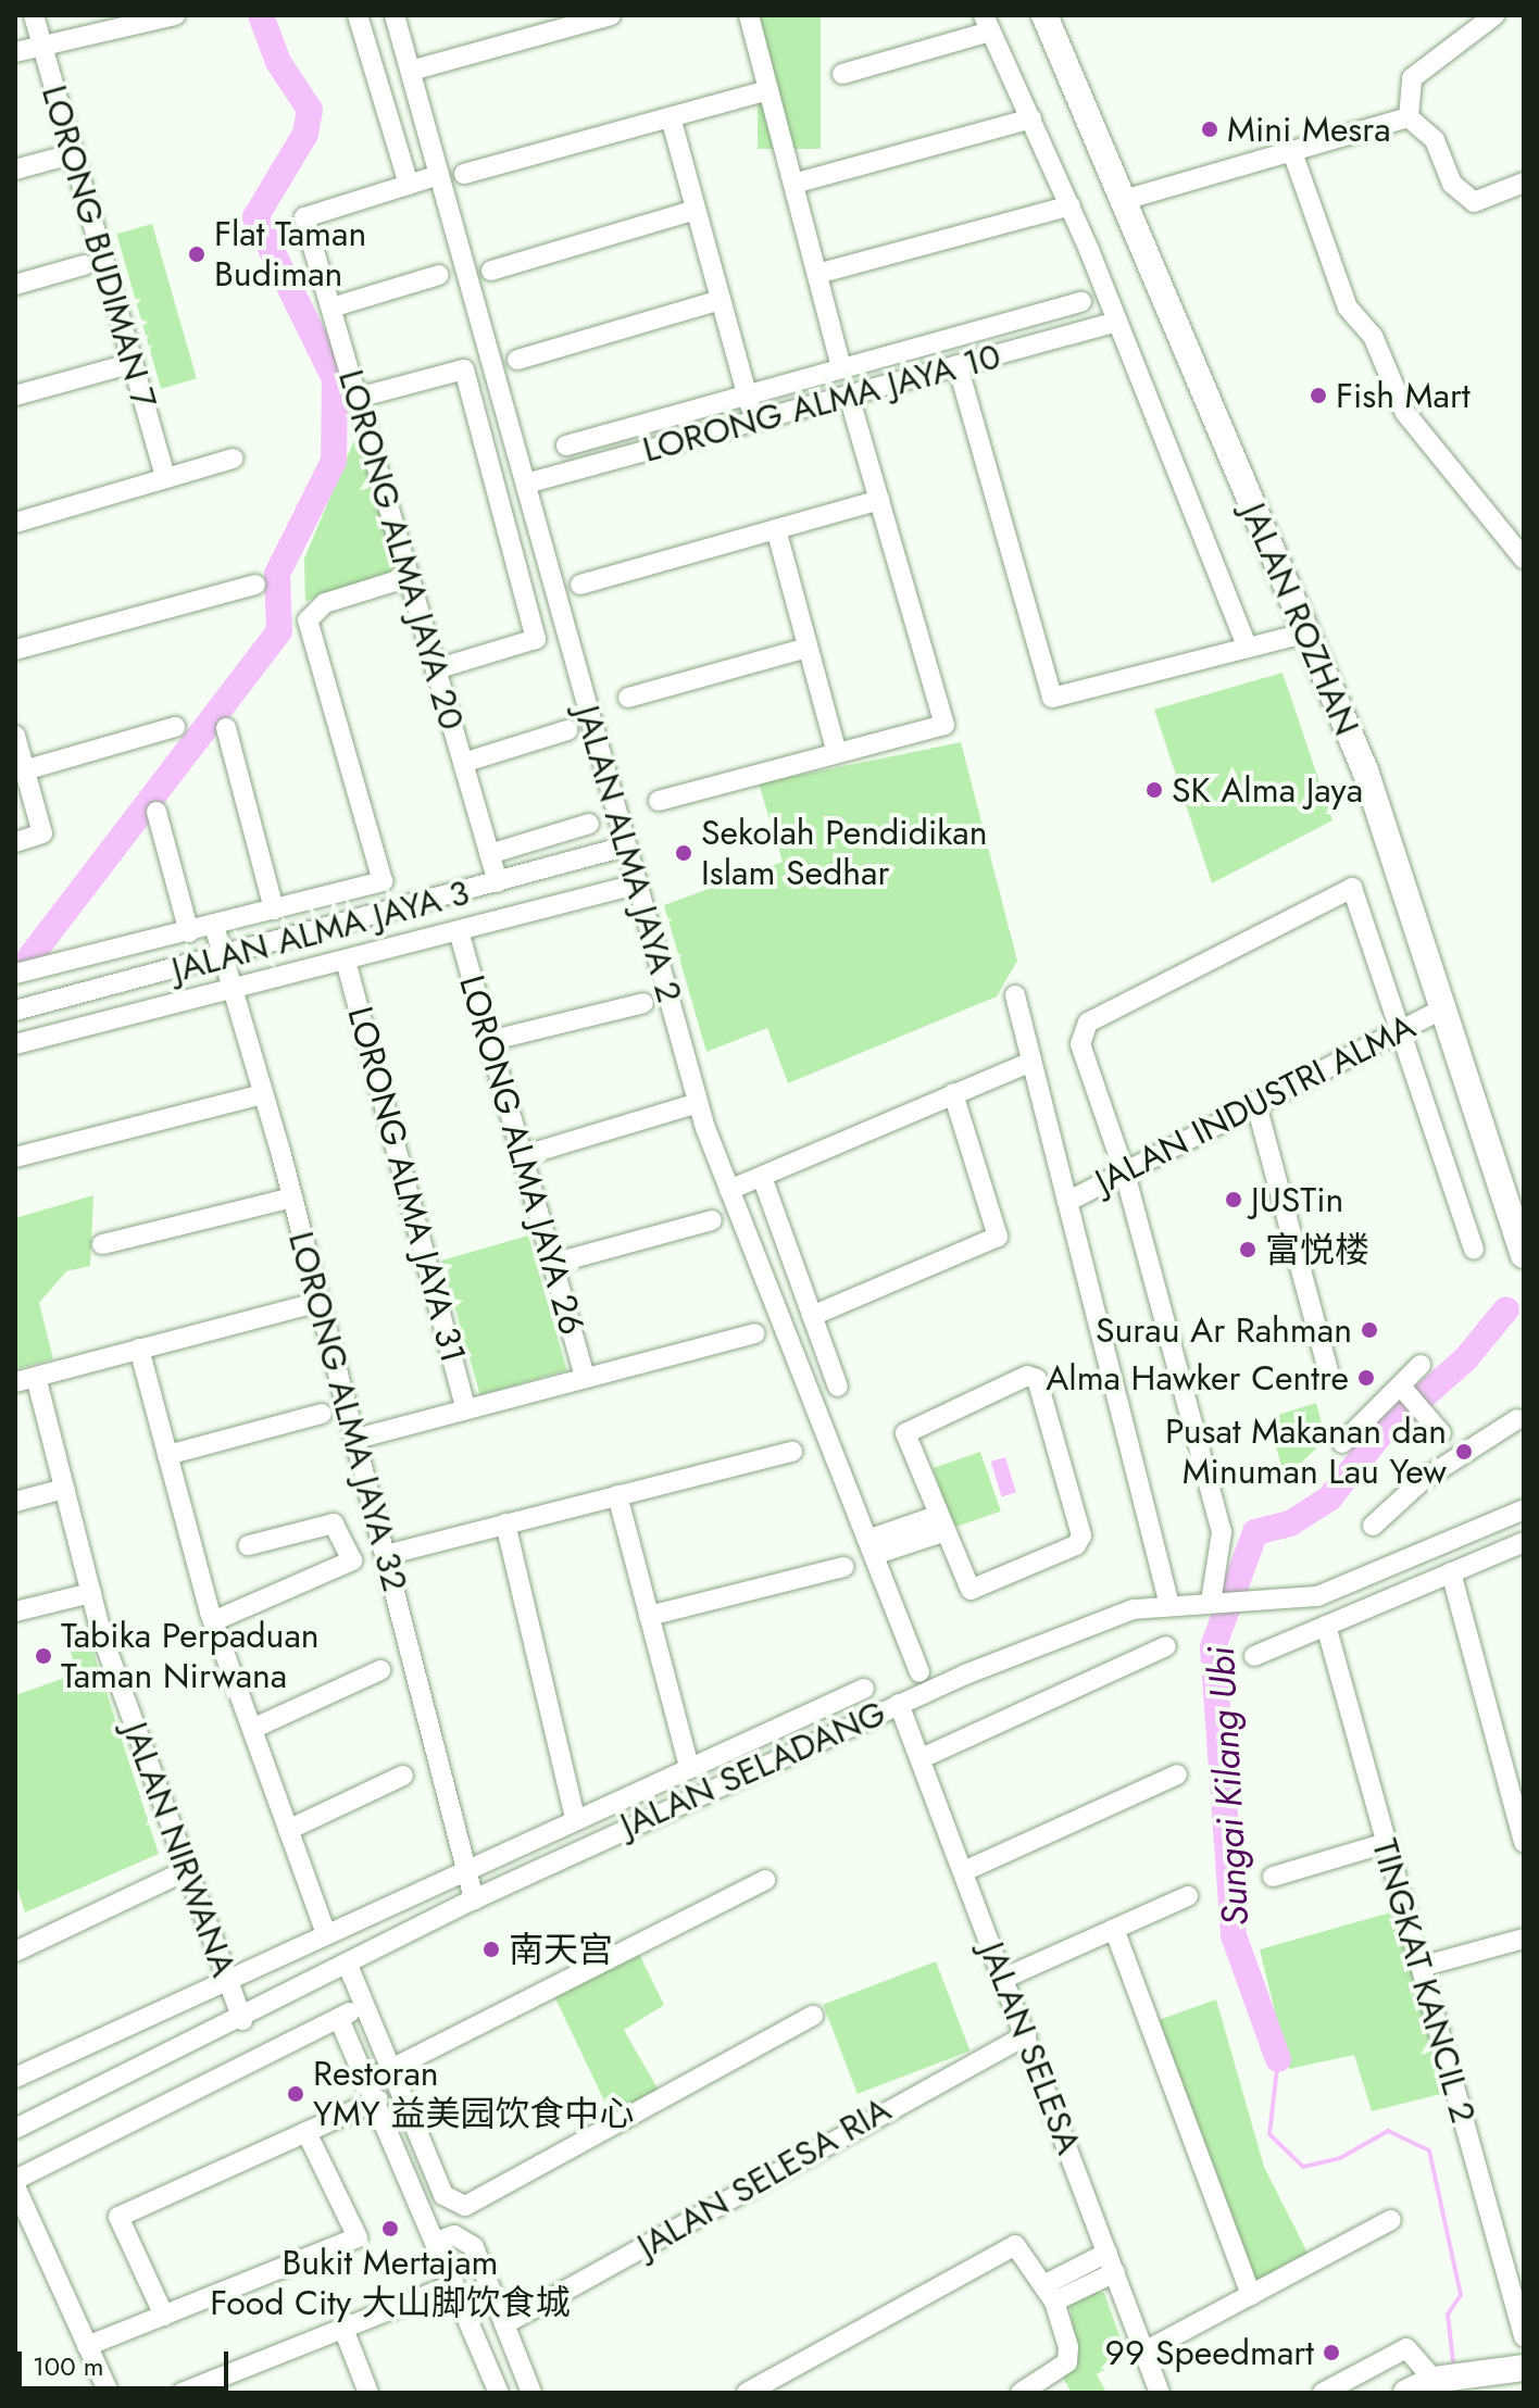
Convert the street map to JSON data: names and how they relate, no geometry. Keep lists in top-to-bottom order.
{
  "streets": {
    "main road": ["JALAN ROZHAN"],
    "street": [
      "LORONG BUDIMAN 7",
      "LORONG ALMA JAYA 10",
      "LORONG ALMA JAYA 20",
      "JALAN ALMA JAYA 2",
      "JALAN ALMA JAYA 3",
      "JALAN INDUSTRI ALMA",
      "LORONG ALMA JAYA 26",
      "LORONG ALMA JAYA 31",
      "LORONG ALMA JAYA 32",
      "JALAN SELADANG",
      "JALAN NIRWANA",
      "TINGKAT KANCIL 2",
      "JALAN SELESA",
      "JALAN SELESA RIA"
    ]
  },
  "crossings": [
    ["LORONG ALMA JAYA 10", "JALAN ROZHAN"],
    ["LORONG ALMA JAYA 10", "JALAN ALMA JAYA 2"],
    ["LORONG ALMA JAYA 20", "JALAN ALMA JAYA 3"],
    ["JALAN ROZHAN", "JALAN INDUSTRI ALMA"],
    ["JALAN ALMA JAYA 2", "JALAN ALMA JAYA 3"],
    ["JALAN ALMA JAYA 3", "LORONG ALMA JAYA 26"],
    ["JALAN ALMA JAYA 3", "LORONG ALMA JAYA 31"],
    ["JALAN ALMA JAYA 3", "LORONG ALMA JAYA 32"],
    ["LORONG ALMA JAYA 32", "JALAN SELADANG"],
    ["JALAN SELADANG", "JALAN NIRWANA"],
    ["JALAN SELADANG", "JALAN SELESA"],
    ["JALAN SELESA", "JALAN SELESA RIA"]
  ],
  "water": ["Sungai Kilang Ubi"],
  "places": [
    "Mini Mesra",
    "Flat Taman Budiman",
    "Fish Mart",
    "SK Alma Jaya",
    "Sekolah Pendidikan Islam Sedhar",
    "JUSTin",
    "富悦楼",
    "Surau Ar Rahman",
    "Alma Hawker Centre",
    "Pusat Makanan dan Minuman Lau Yew",
    "Tabika Perpaduan Taman Nirwana",
    "南天宫",
    "Restoran YMY 益美园饮食中心",
    "Bukit Mertajam Food City 大山脚饮食城",
    "99 Speedmart"
  ],
  "scale_bar": "100 m"
}
